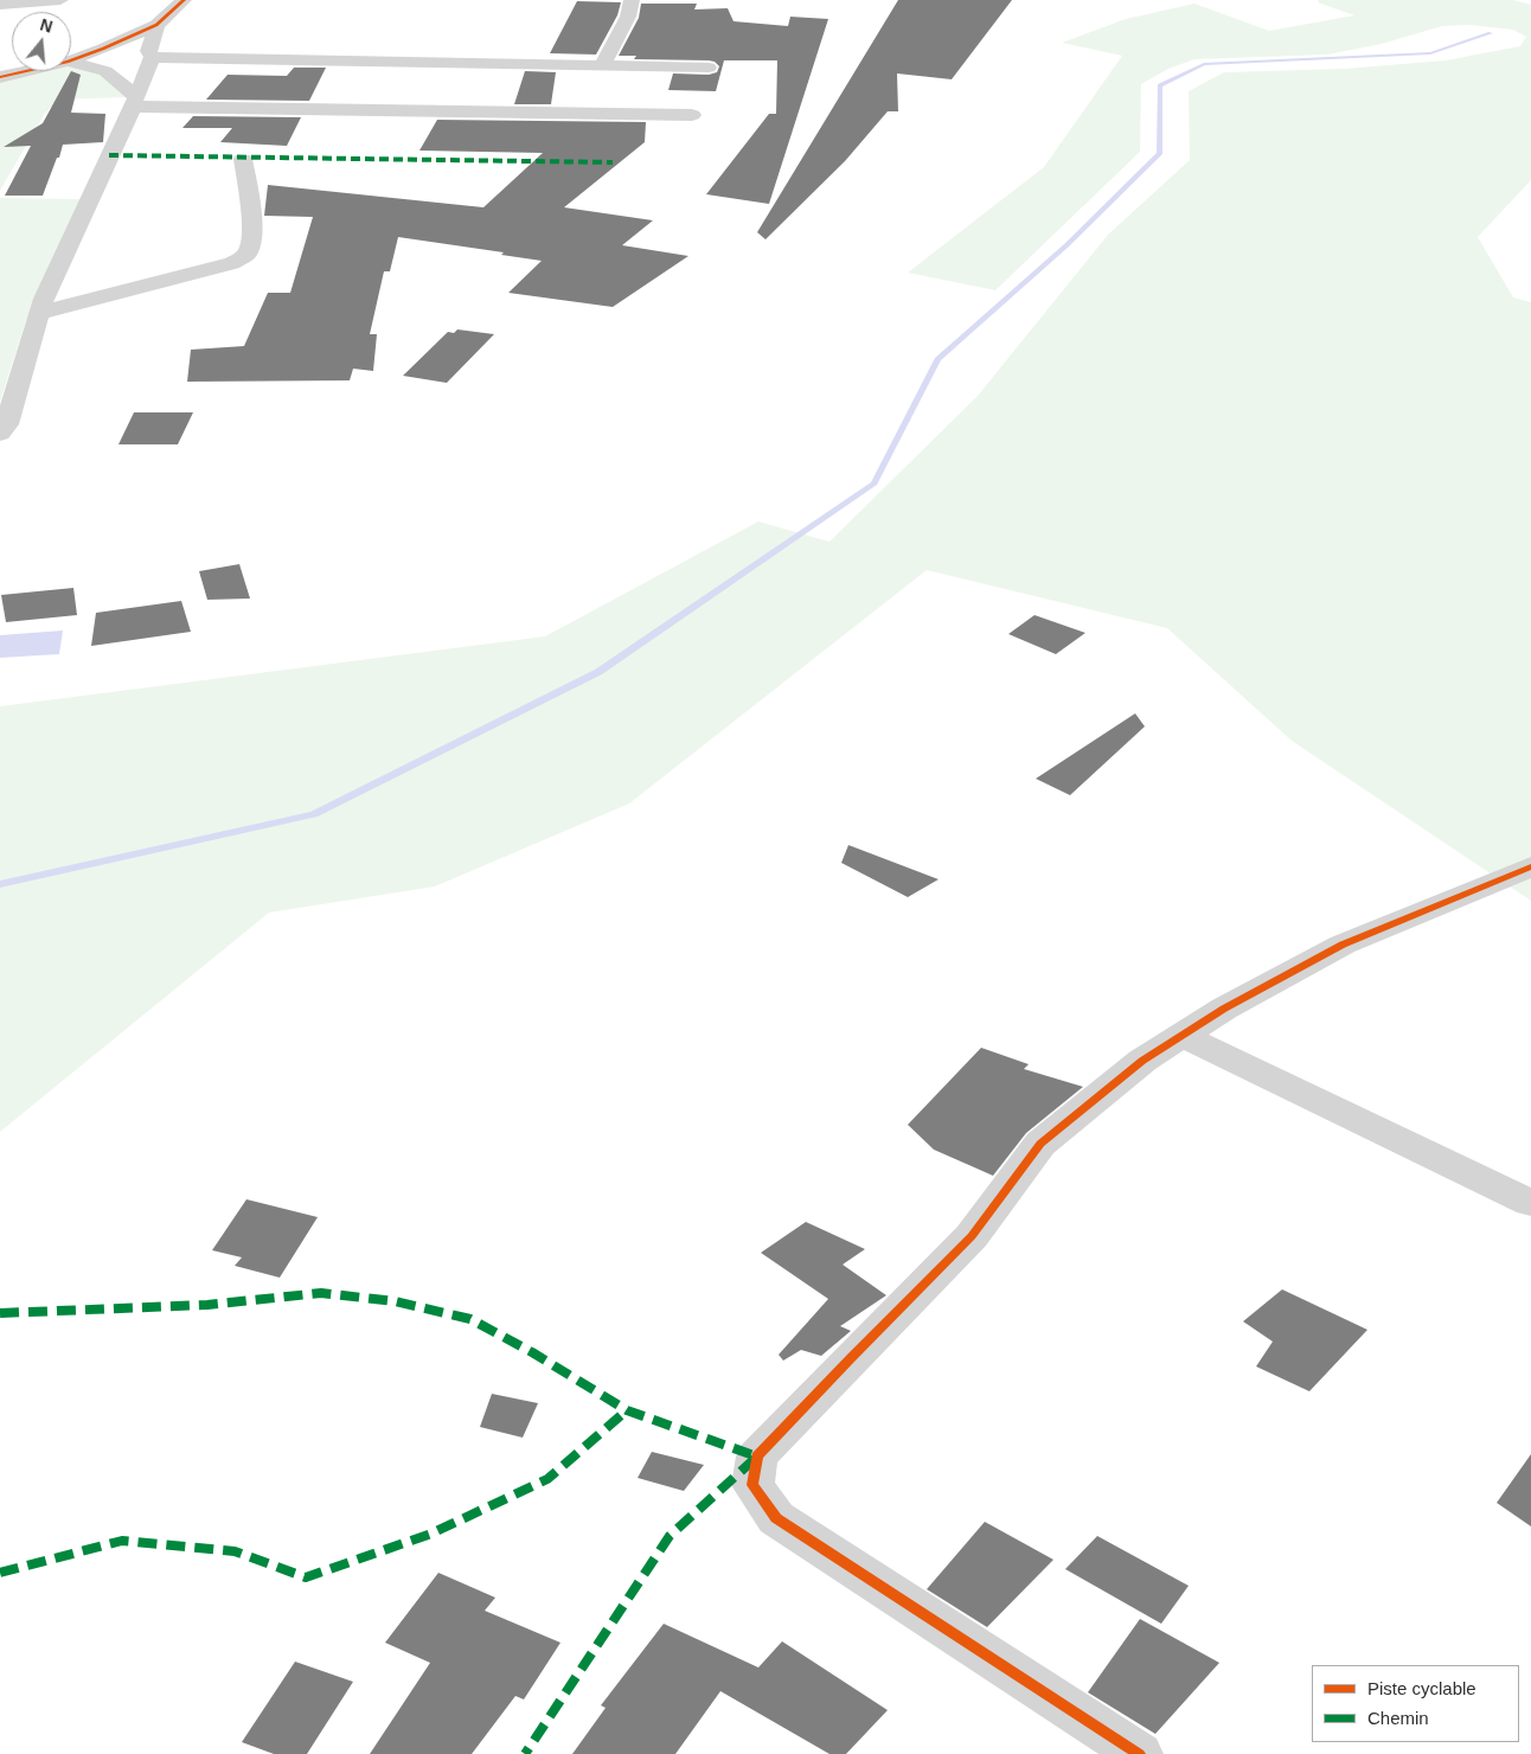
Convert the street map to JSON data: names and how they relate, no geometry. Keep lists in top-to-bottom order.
{
  "legend": ["Piste cyclable", "Chemin"],
  "north": "top"
}
